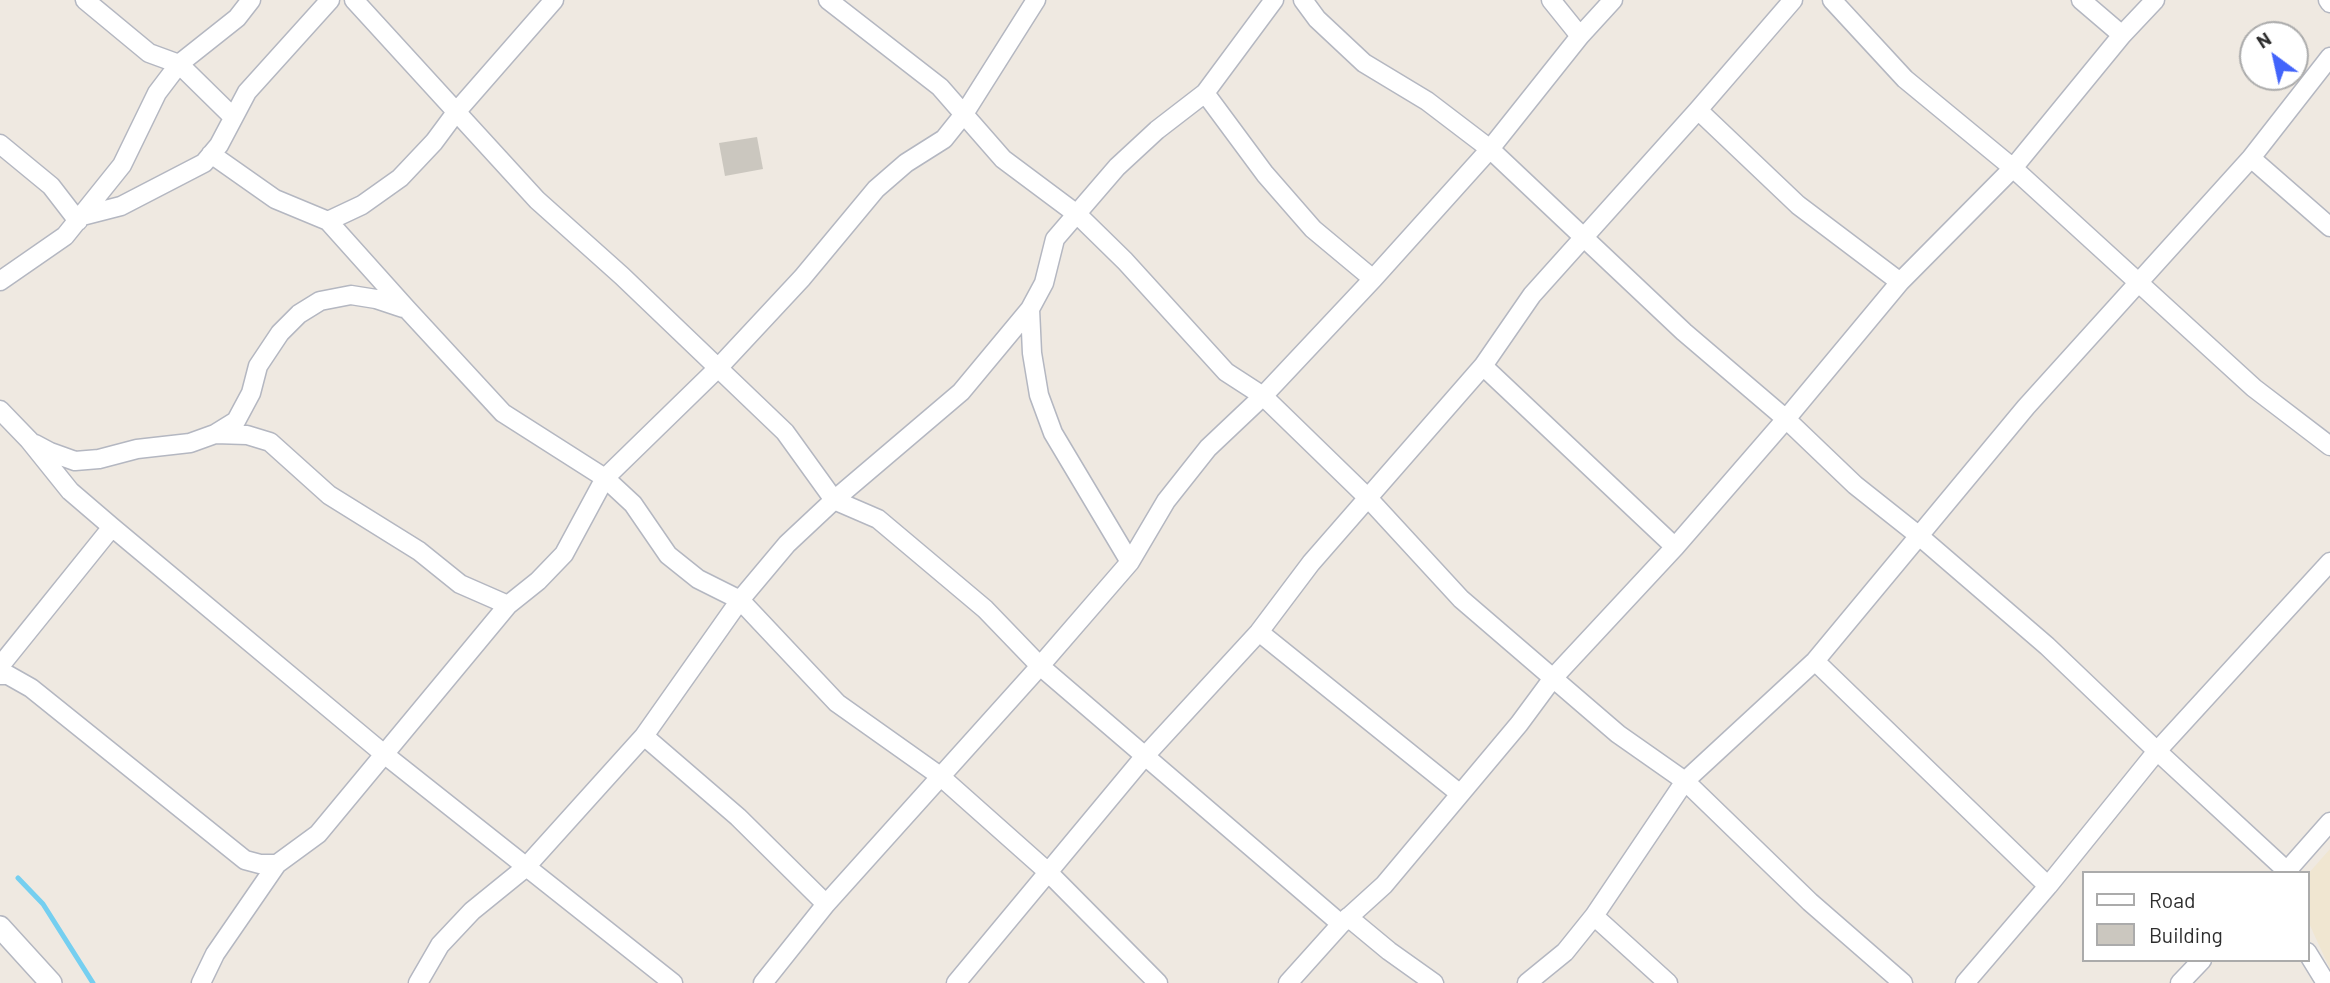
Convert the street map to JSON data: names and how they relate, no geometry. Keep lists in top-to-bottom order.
{
  "legend": ["Road", "Building"],
  "north": "top left"
}
